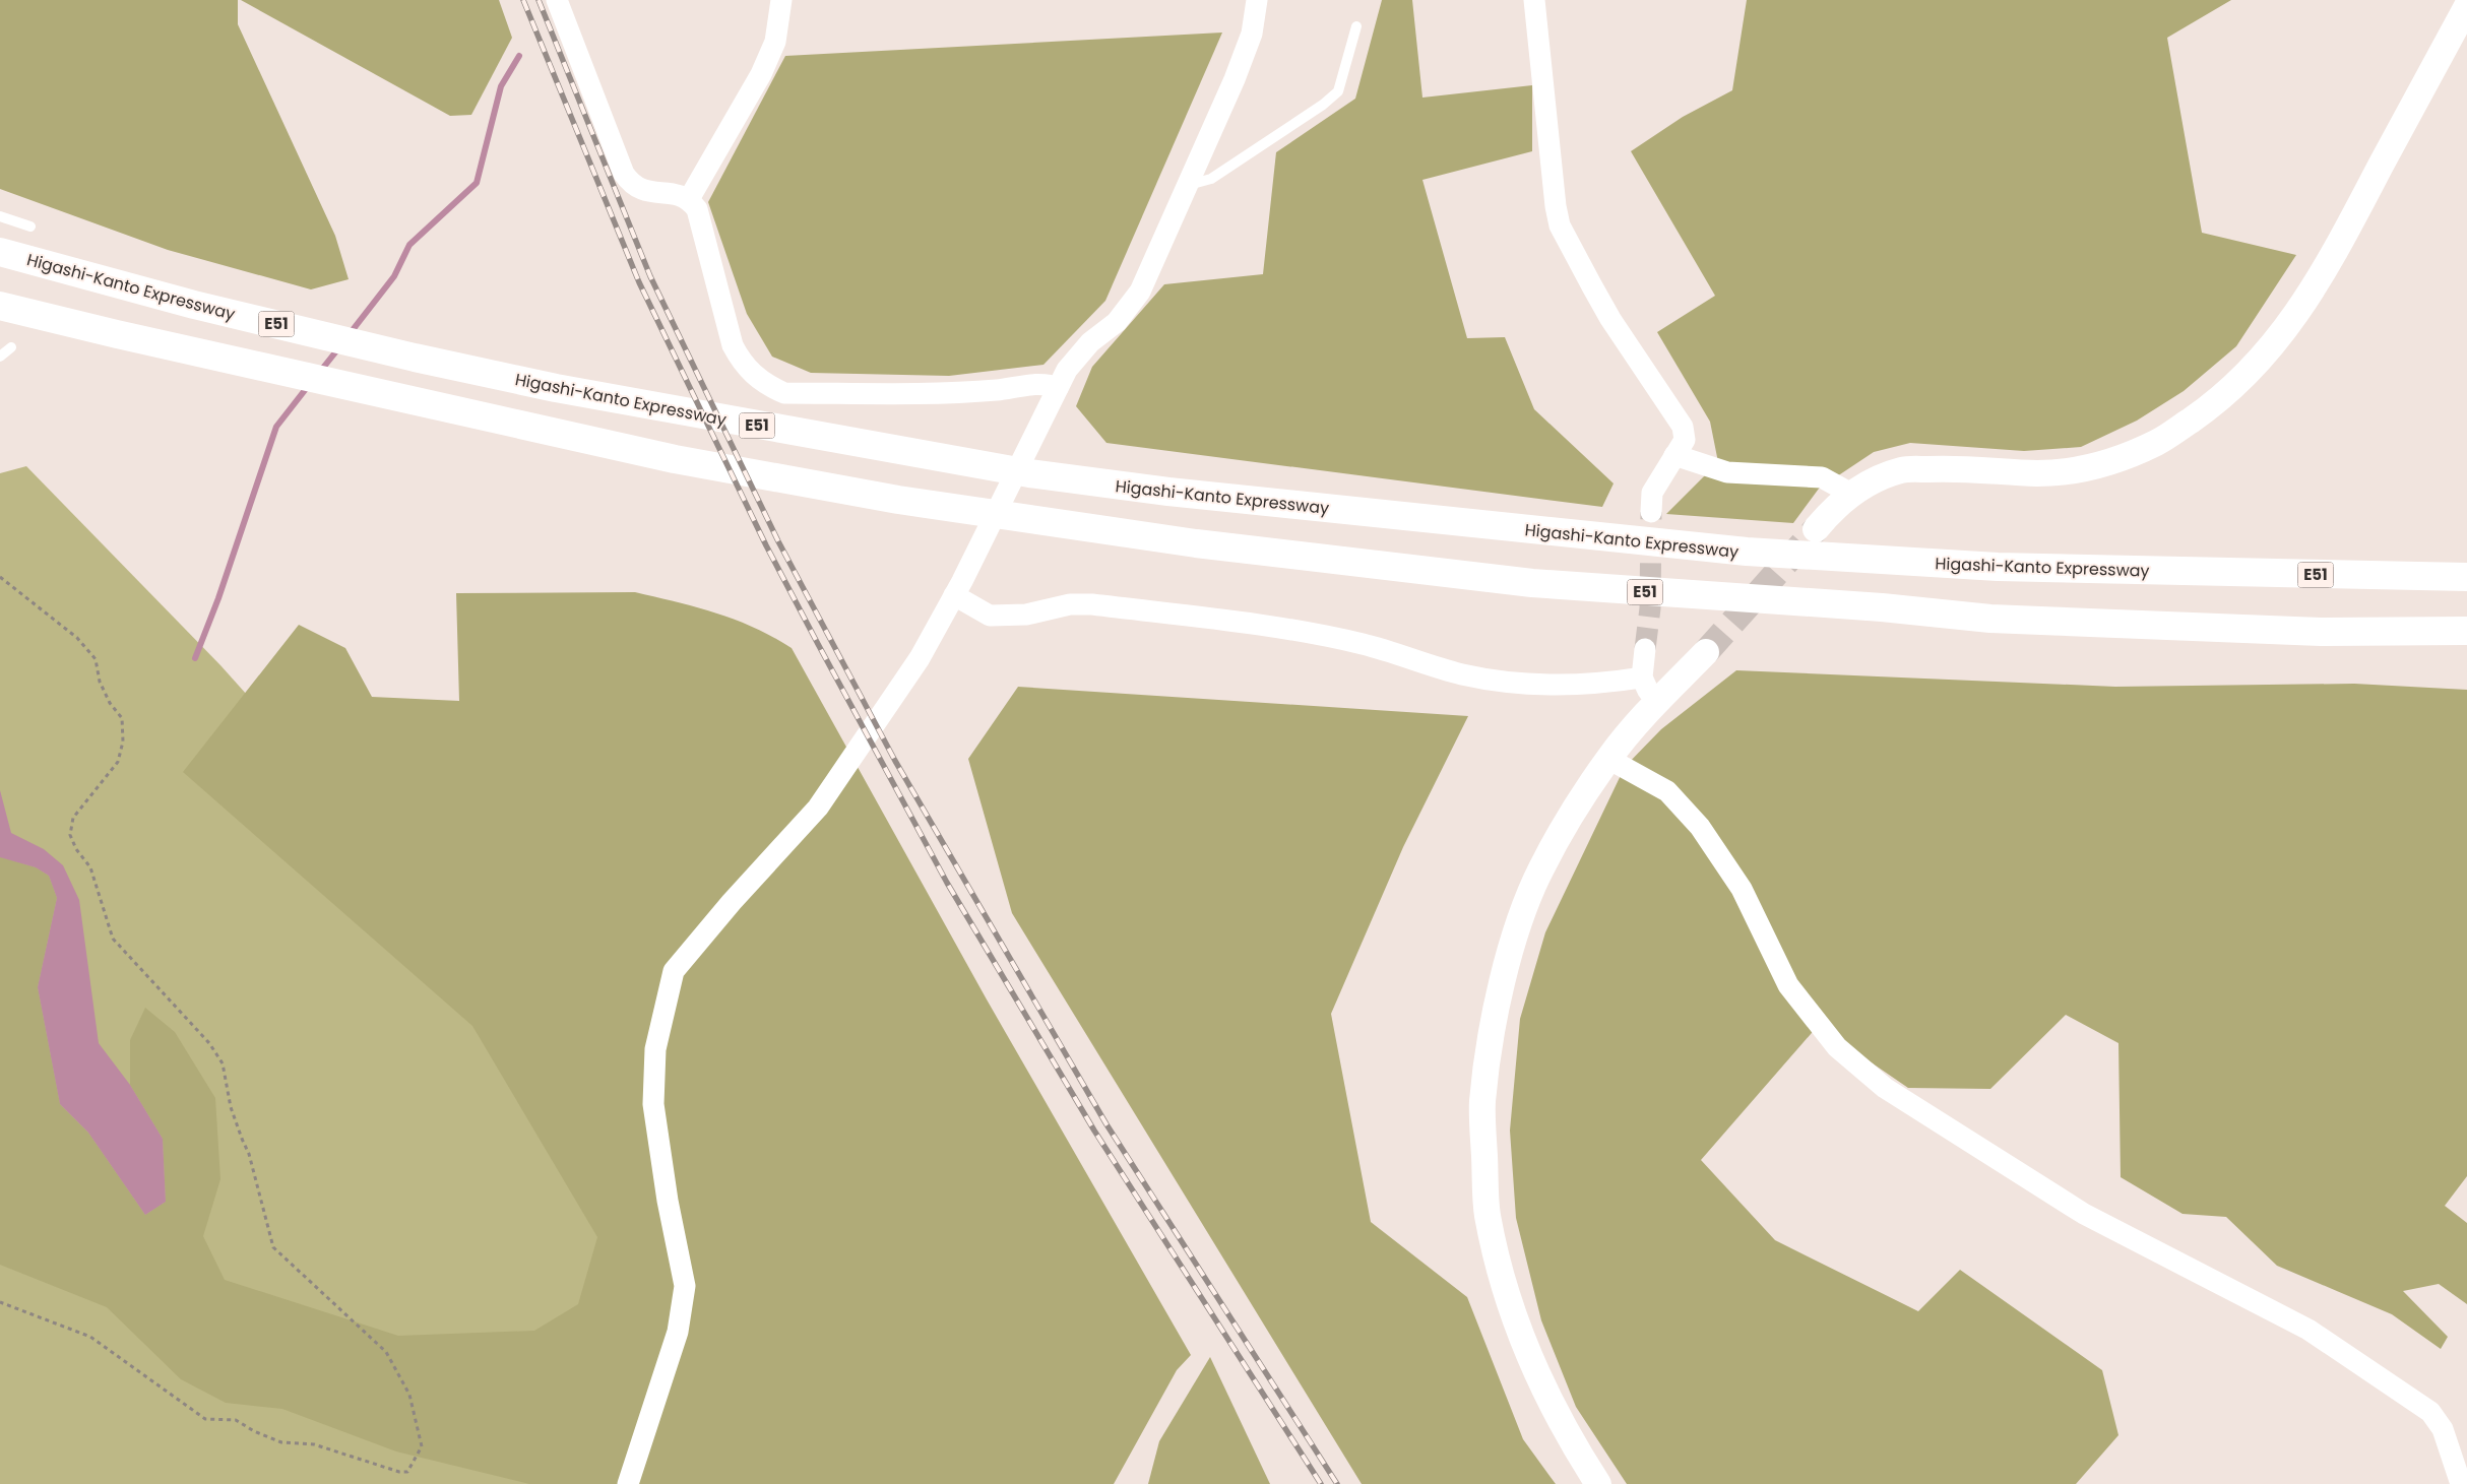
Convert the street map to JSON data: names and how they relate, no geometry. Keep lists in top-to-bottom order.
{
  "streets": {
    "highway": ["Higashi-Kanto Expressway", "E51"]
  }
}
